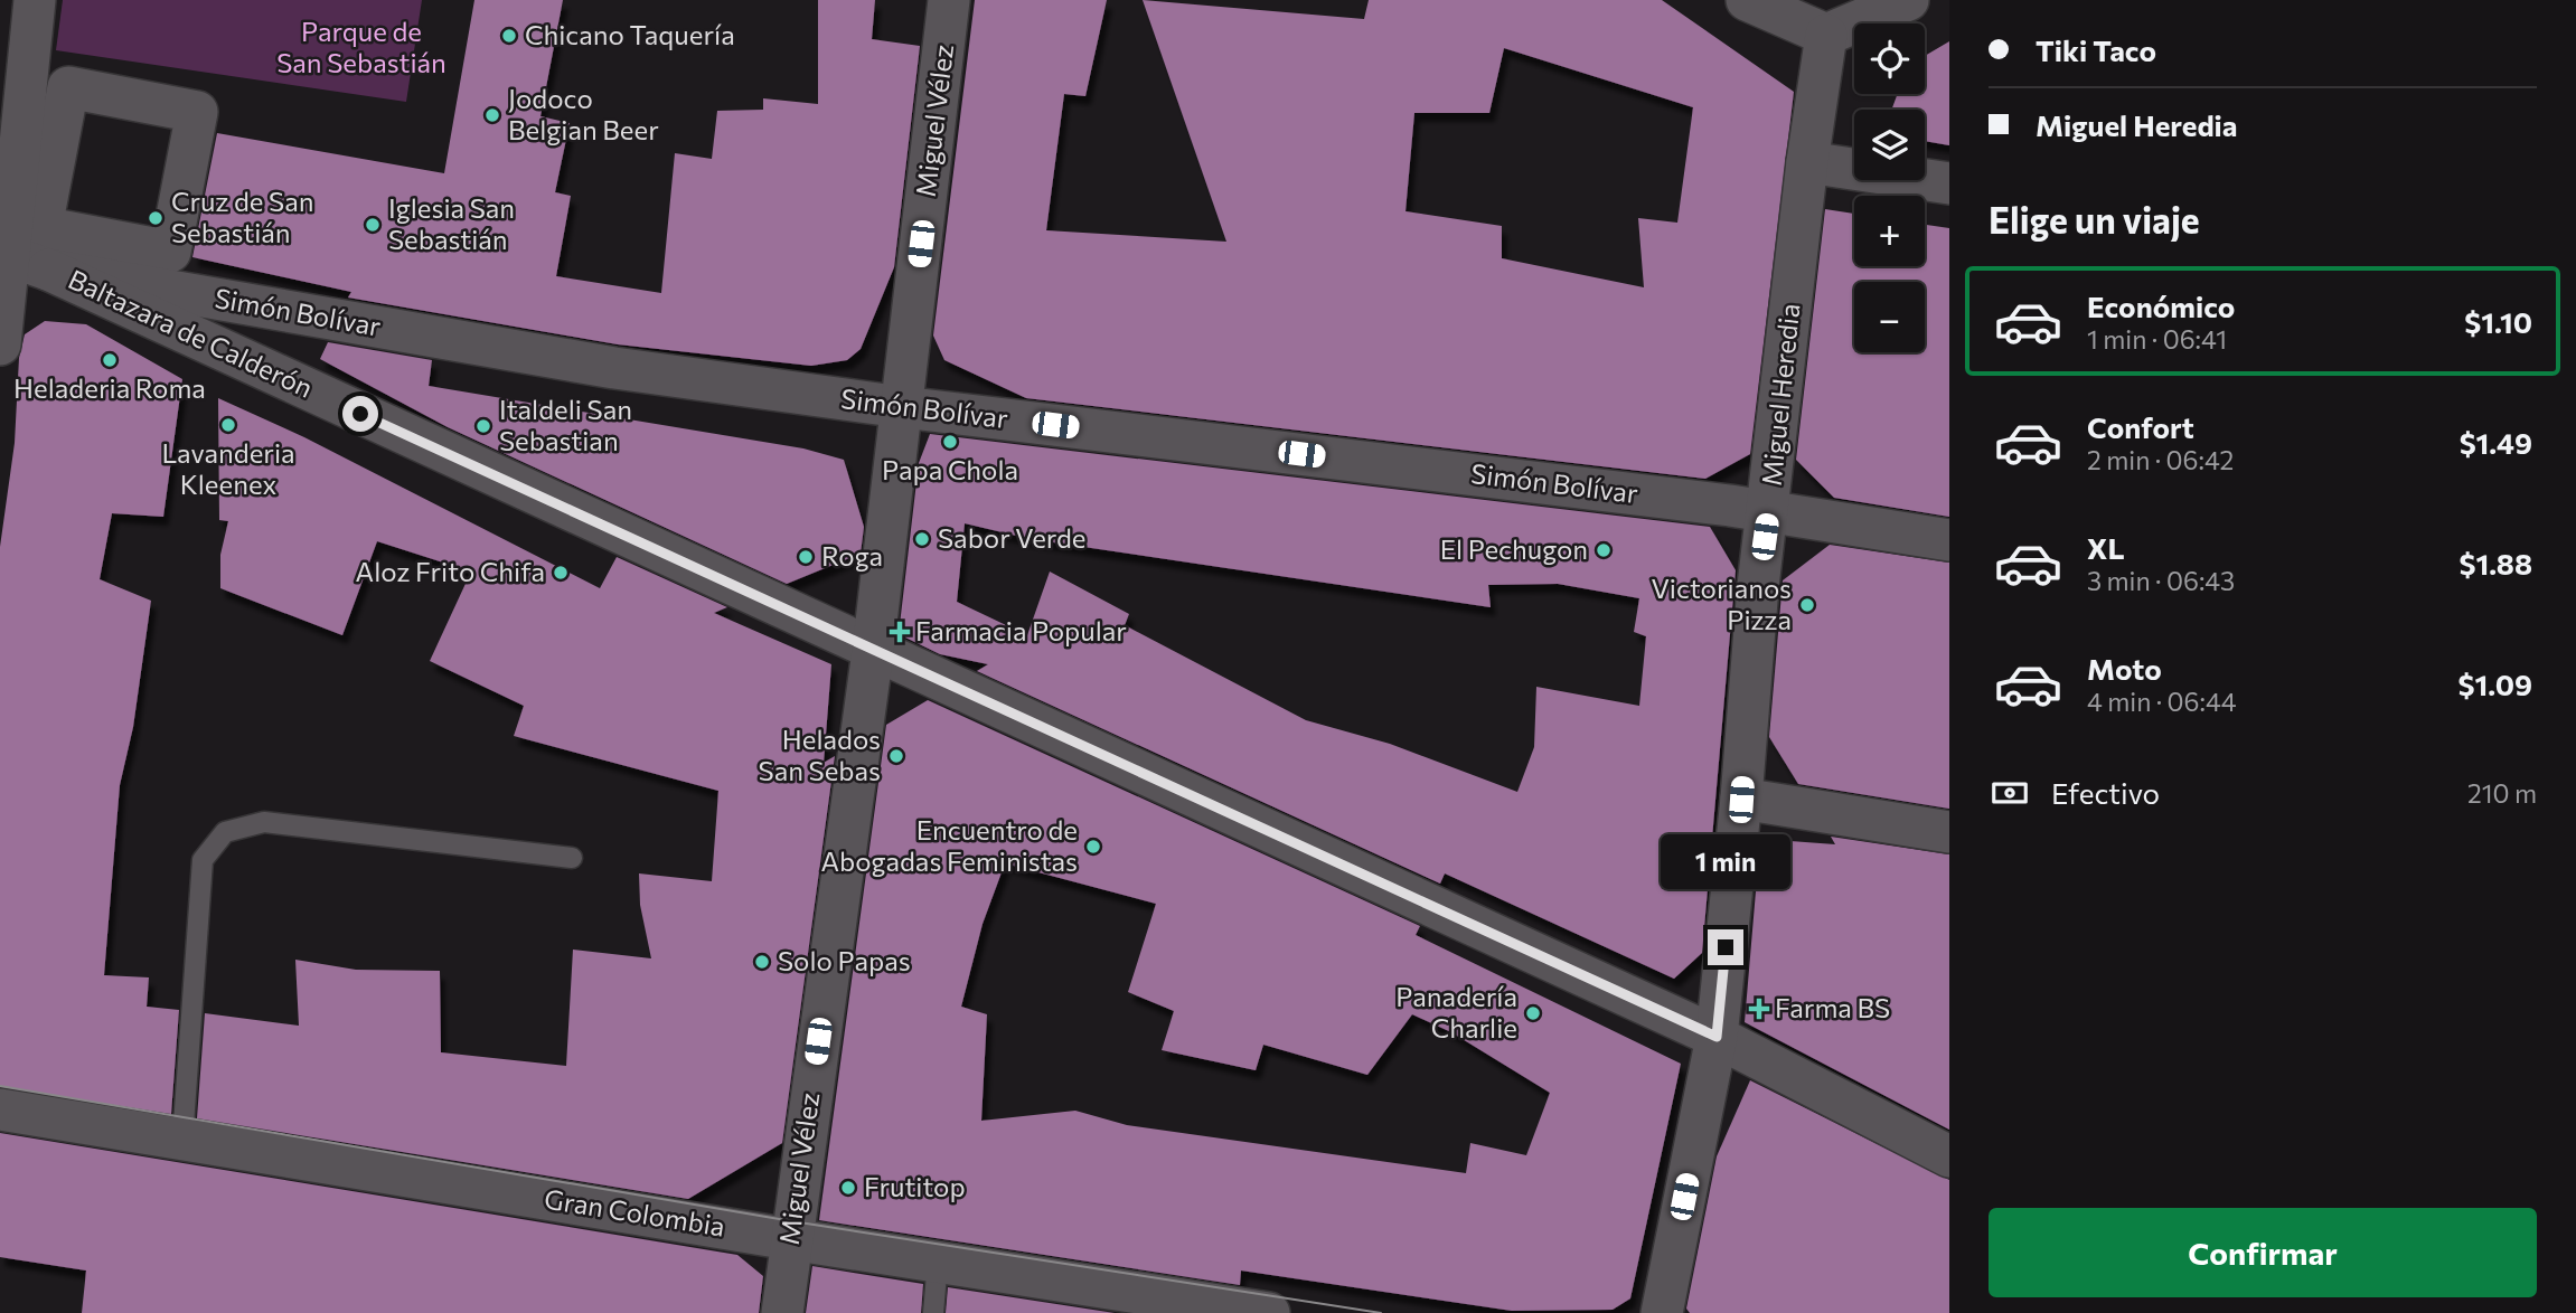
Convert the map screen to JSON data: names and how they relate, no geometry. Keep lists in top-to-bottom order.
{
  "streets": {
    "street": [
      "Miguel Vélez",
      "Simón Bolívar",
      "Baltazara de Calderón",
      "Miguel Heredia",
      "Gran Colombia"
    ]
  },
  "crossings": [
    ["Miguel Vélez", "Simón Bolívar"],
    ["Miguel Vélez", "Baltazara de Calderón"],
    ["Miguel Vélez", "Gran Colombia"],
    ["Simón Bolívar", "Baltazara de Calderón"],
    ["Simón Bolívar", "Miguel Heredia"],
    ["Baltazara de Calderón", "Miguel Heredia"]
  ],
  "parks": ["Parque de San Sebastián"],
  "places": {
    "other": [
      "Chicano Taquería",
      "Jodoco Belgian Beer",
      "Cruz de San Sebastián",
      "Iglesia San Sebastián",
      "Heladeria Roma",
      "Lavanderia Kleenex",
      "Italdeli San Sebastian",
      "Papa Chola",
      "Sabor Verde",
      "El Pechugon",
      "Roga",
      "Aloz Frito Chifa",
      "Victorianos Pizza",
      "Helados San Sebas",
      "Encuentro de Abogadas Feministas",
      "Solo Papas",
      "Panadería Charlie",
      "Frutitop"
    ],
    "health": ["Farmacia Popular", "Farma BS"]
  },
  "page": {
    "banner": ["Tiki Taco", "Miguel Heredia"],
    "map_buttons": ["+", "−"],
    "heading": "Elige un viaje",
    "list": [
      {
        "name": "Económico",
        "note": "1 min · 06:41",
        "value": "$1.10"
      },
      {
        "name": "Confort",
        "note": "2 min · 06:42",
        "value": "$1.49"
      },
      {
        "name": "XL",
        "note": "3 min · 06:43",
        "value": "$1.88"
      },
      {
        "name": "Moto",
        "note": "4 min · 06:44",
        "value": "$1.09"
      }
    ],
    "pay": ["Efectivo", "210 m"],
    "bubble": "1 min",
    "buttons": "Confirmar"
  }
}
